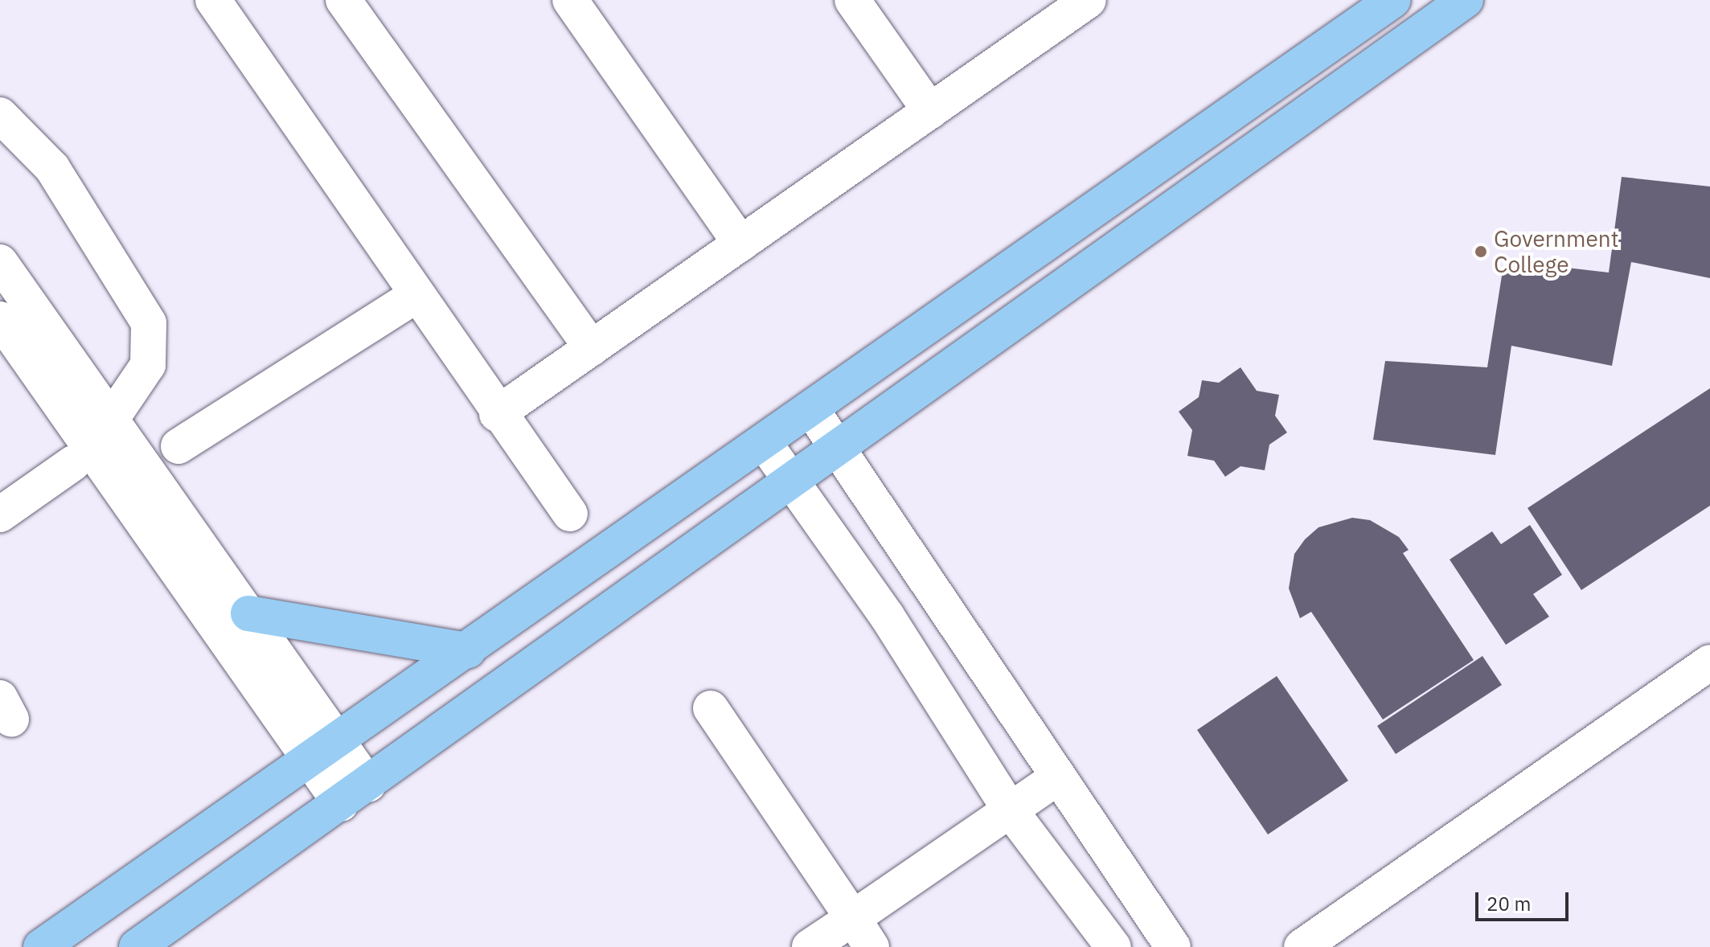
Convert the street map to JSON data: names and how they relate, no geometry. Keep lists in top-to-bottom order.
{
  "places": ["Government College"],
  "scale_bar": "20 m"
}
